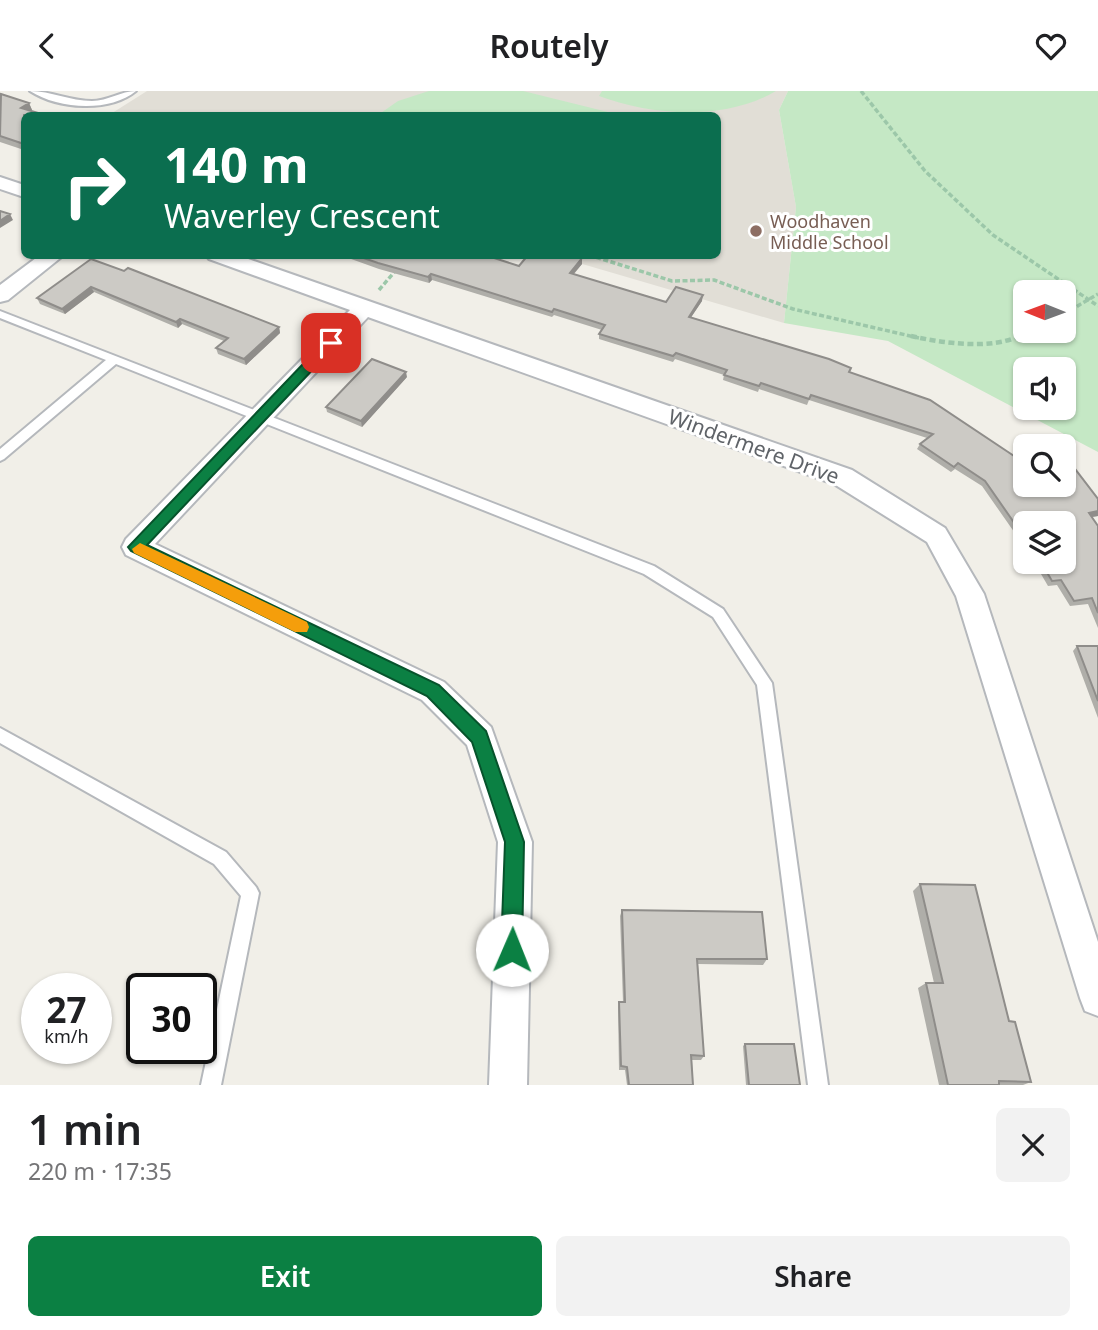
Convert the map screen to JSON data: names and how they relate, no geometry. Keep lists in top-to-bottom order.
{
  "streets": {
    "street": ["Windermere Drive"]
  },
  "places": ["Woodhaven Middle School"],
  "north": "left",
  "page": {
    "header": "Routely",
    "turn": ["140 m", "Waverley Crescent"],
    "speed": "27 km/h",
    "limit": "30",
    "heading": ["1 min", "220 m · 17:35"],
    "buttons": ["Exit", "Share"]
  }
}
